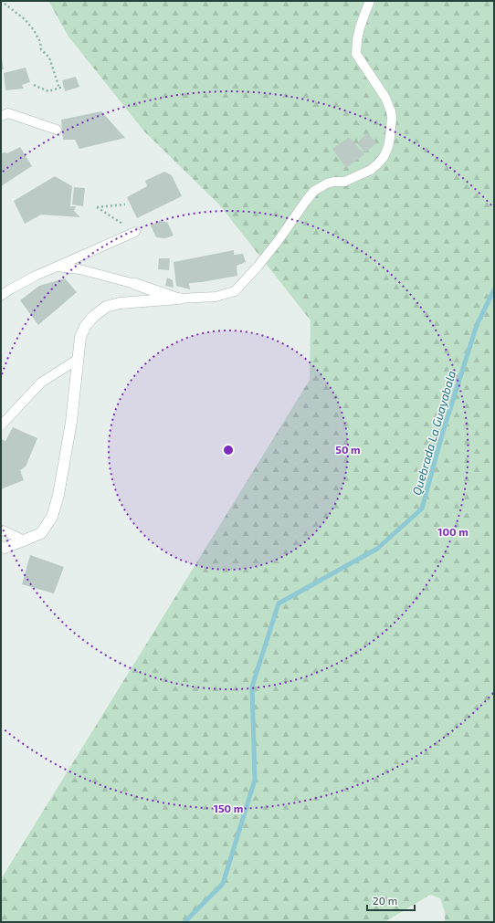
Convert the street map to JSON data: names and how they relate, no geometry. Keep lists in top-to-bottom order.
{
  "water": ["Quebrada La Guayabala"],
  "scale_bar": "20 m",
  "rings": ["50 m", "100 m", "150 m"]
}
